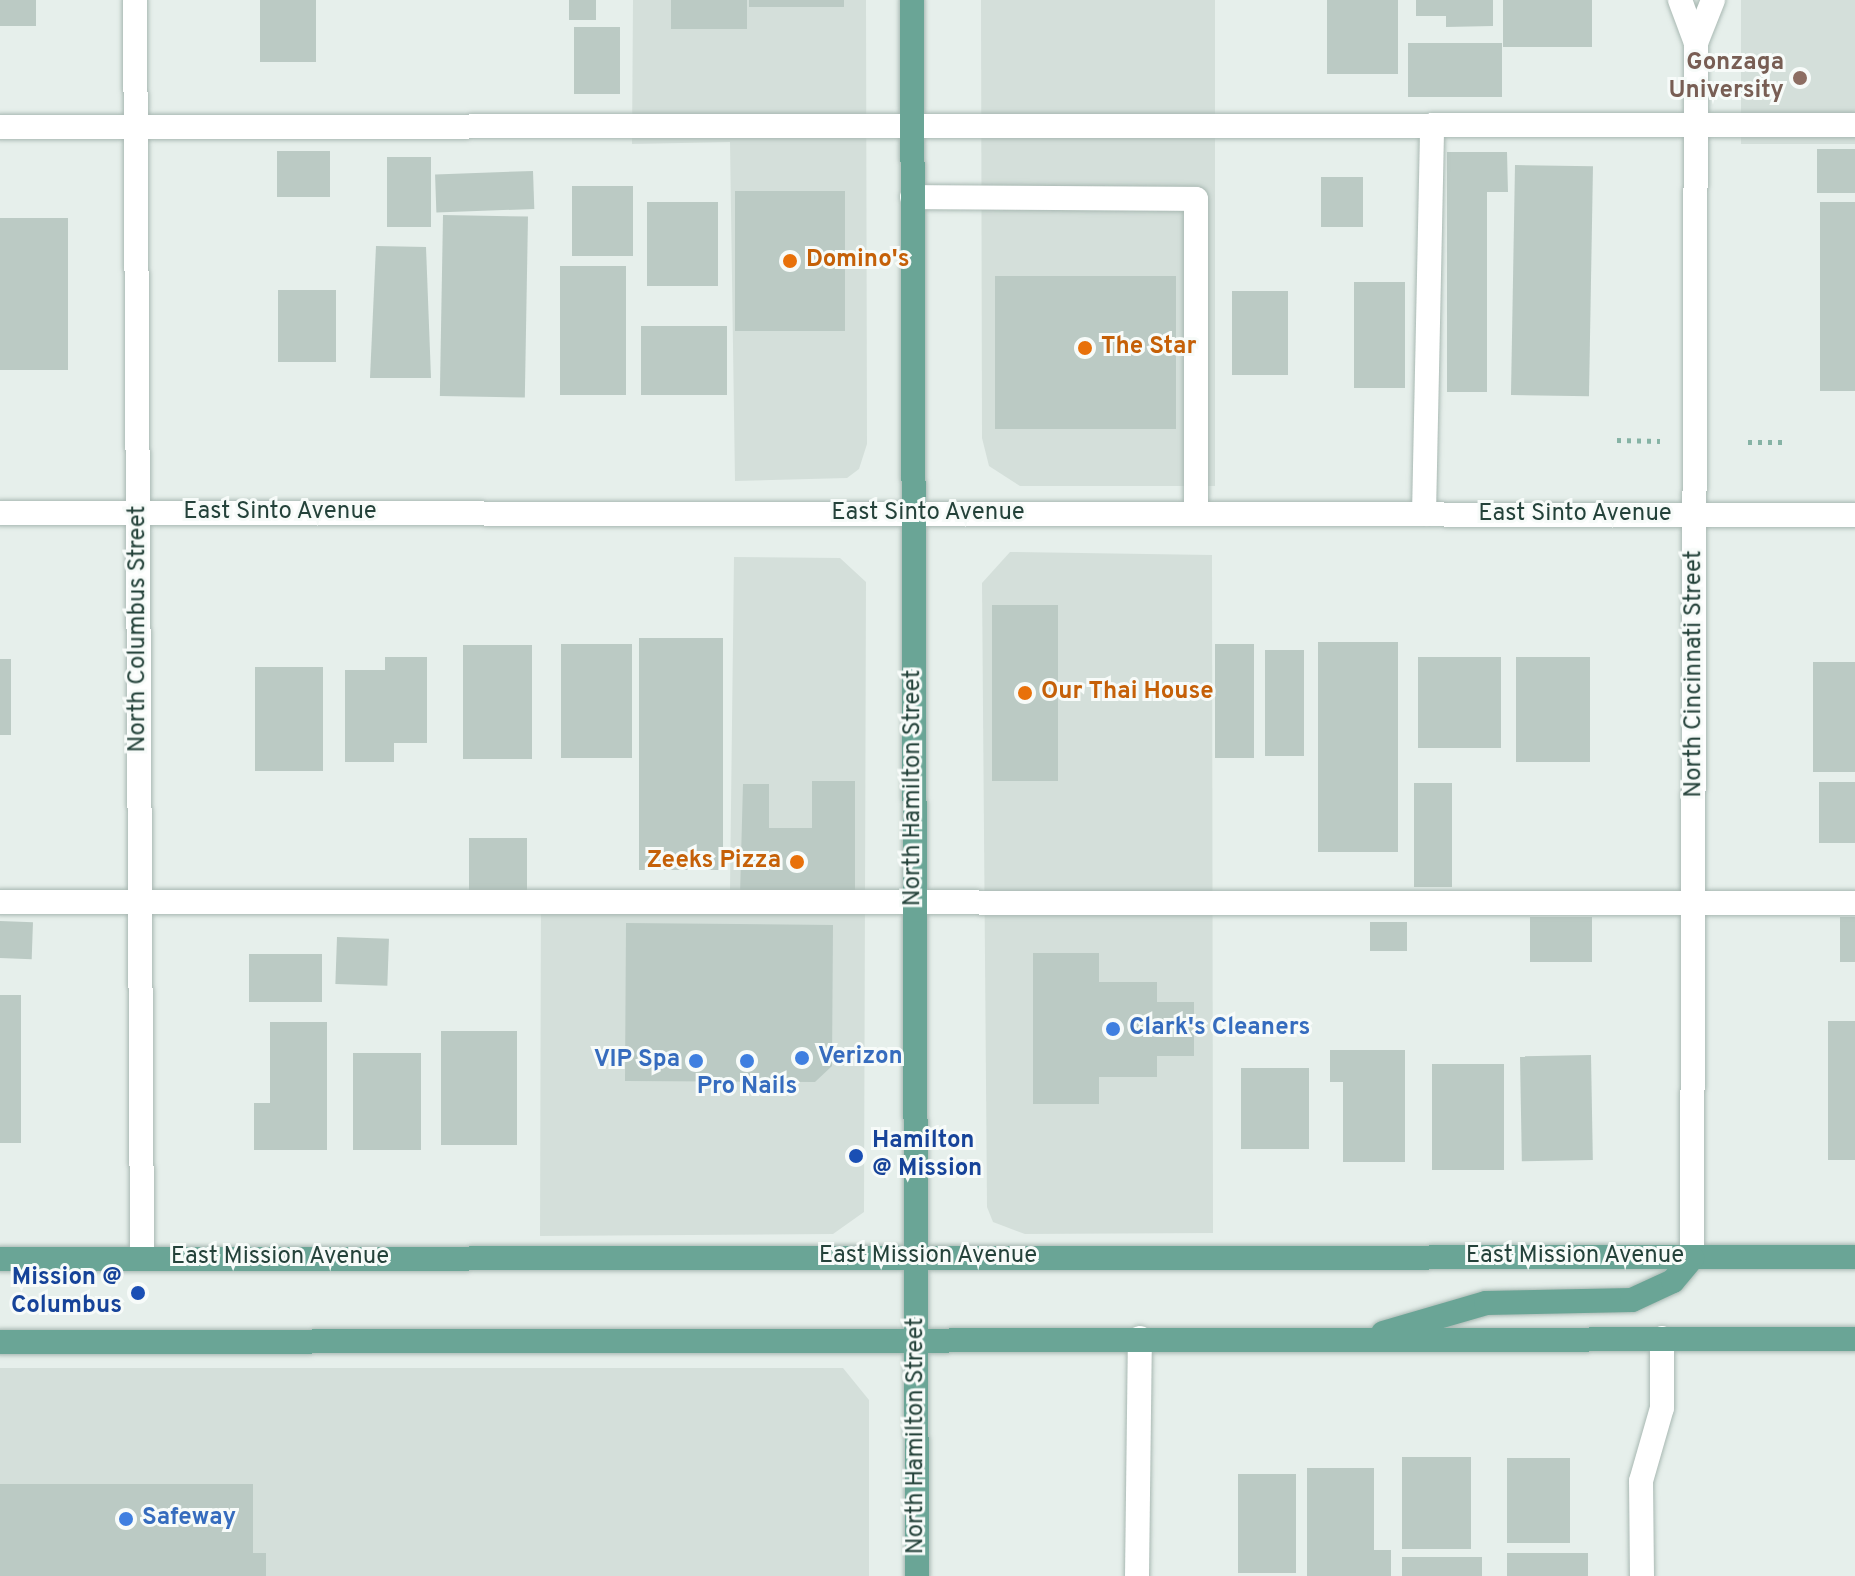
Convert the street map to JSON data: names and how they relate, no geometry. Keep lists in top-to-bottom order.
{
  "streets": {
    "main road": ["North Hamilton Street", "East Mission Avenue"],
    "street": ["East Sinto Avenue", "North Columbus Street", "North Cincinnati Street"]
  },
  "crossings": [
    ["East Sinto Avenue", "North Columbus Street"],
    ["East Sinto Avenue", "North Cincinnati Street"],
    ["East Sinto Avenue", "North Hamilton Street"],
    ["North Columbus Street", "East Mission Avenue"],
    ["North Cincinnati Street", "East Mission Avenue"],
    ["North Hamilton Street", "East Mission Avenue"]
  ],
  "places": [
    "Gonzaga University",
    "Domino's",
    "The Star",
    "Our Thai House",
    "Zeeks Pizza",
    "Clark's Cleaners",
    "Verizon",
    "VIP Spa",
    "Pro Nails",
    "Hamilton @ Mission",
    "Mission @ Columbus",
    "Safeway"
  ]
}
